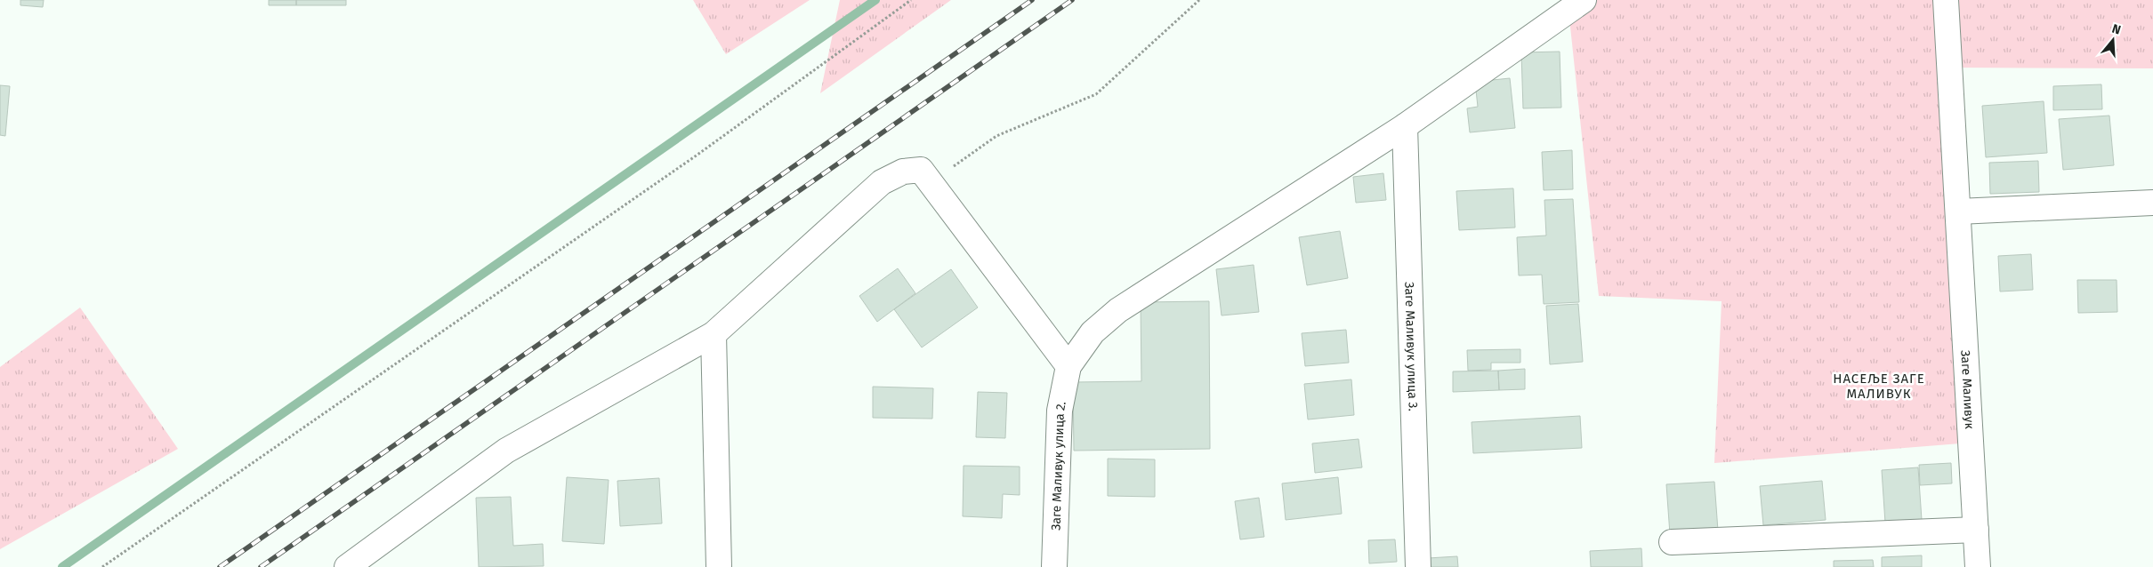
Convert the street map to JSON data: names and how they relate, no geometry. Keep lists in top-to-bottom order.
{
  "streets": {
    "street": ["Заге Маливук улица 3.", "Заге Маливук", "Заге Маливук улица 2."]
  },
  "districts": ["НАСЕЉЕ ЗАГЕ МАЛИВУК"],
  "north": "top"
}
